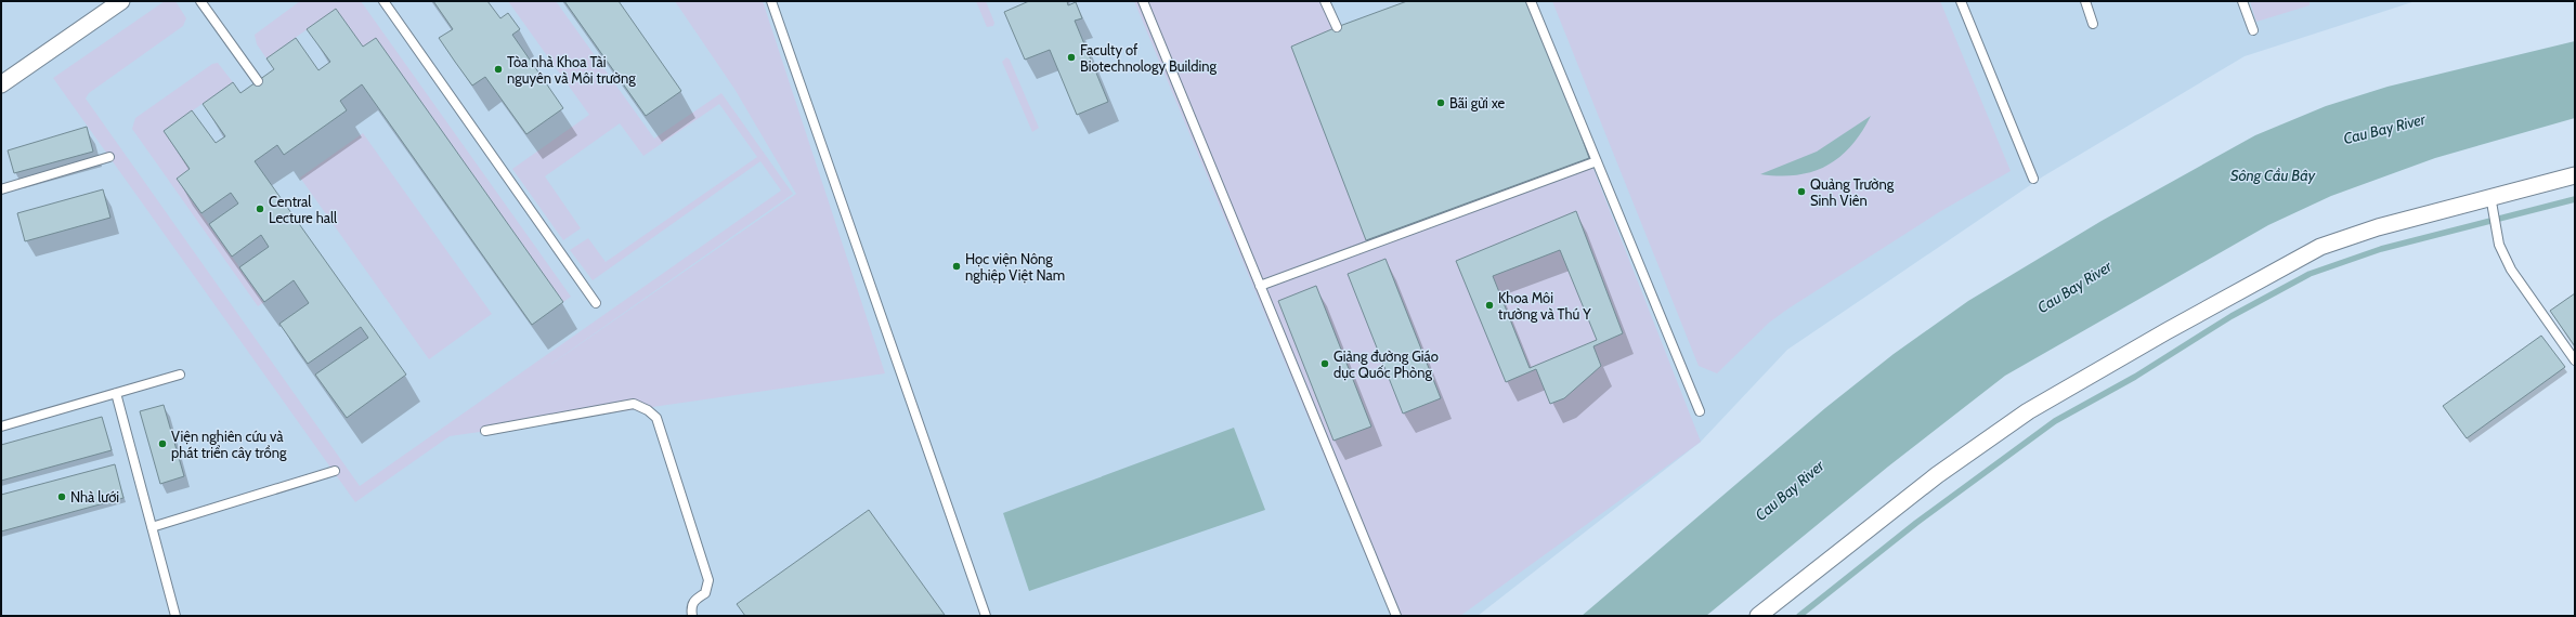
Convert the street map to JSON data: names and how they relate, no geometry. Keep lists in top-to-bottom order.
{
  "water": ["Cau Bay River", "Sông Cầu Bây"],
  "places": [
    "Faculty of Biotechnology Building",
    "Tòa nhà Khoa Tài nguyên và Môi trường",
    "Bãi gửi xe",
    "Quảng Trường Sinh Viên",
    "Central Lecture hall",
    "Học viện Nông nghiệp Việt Nam",
    "Khoa Môi trường và Thú Y",
    "Giảng đường Giáo dục Quốc Phòng",
    "Viện nghiên cứu và phát triển cây trồng",
    "Nhà lưới"
  ]
}
